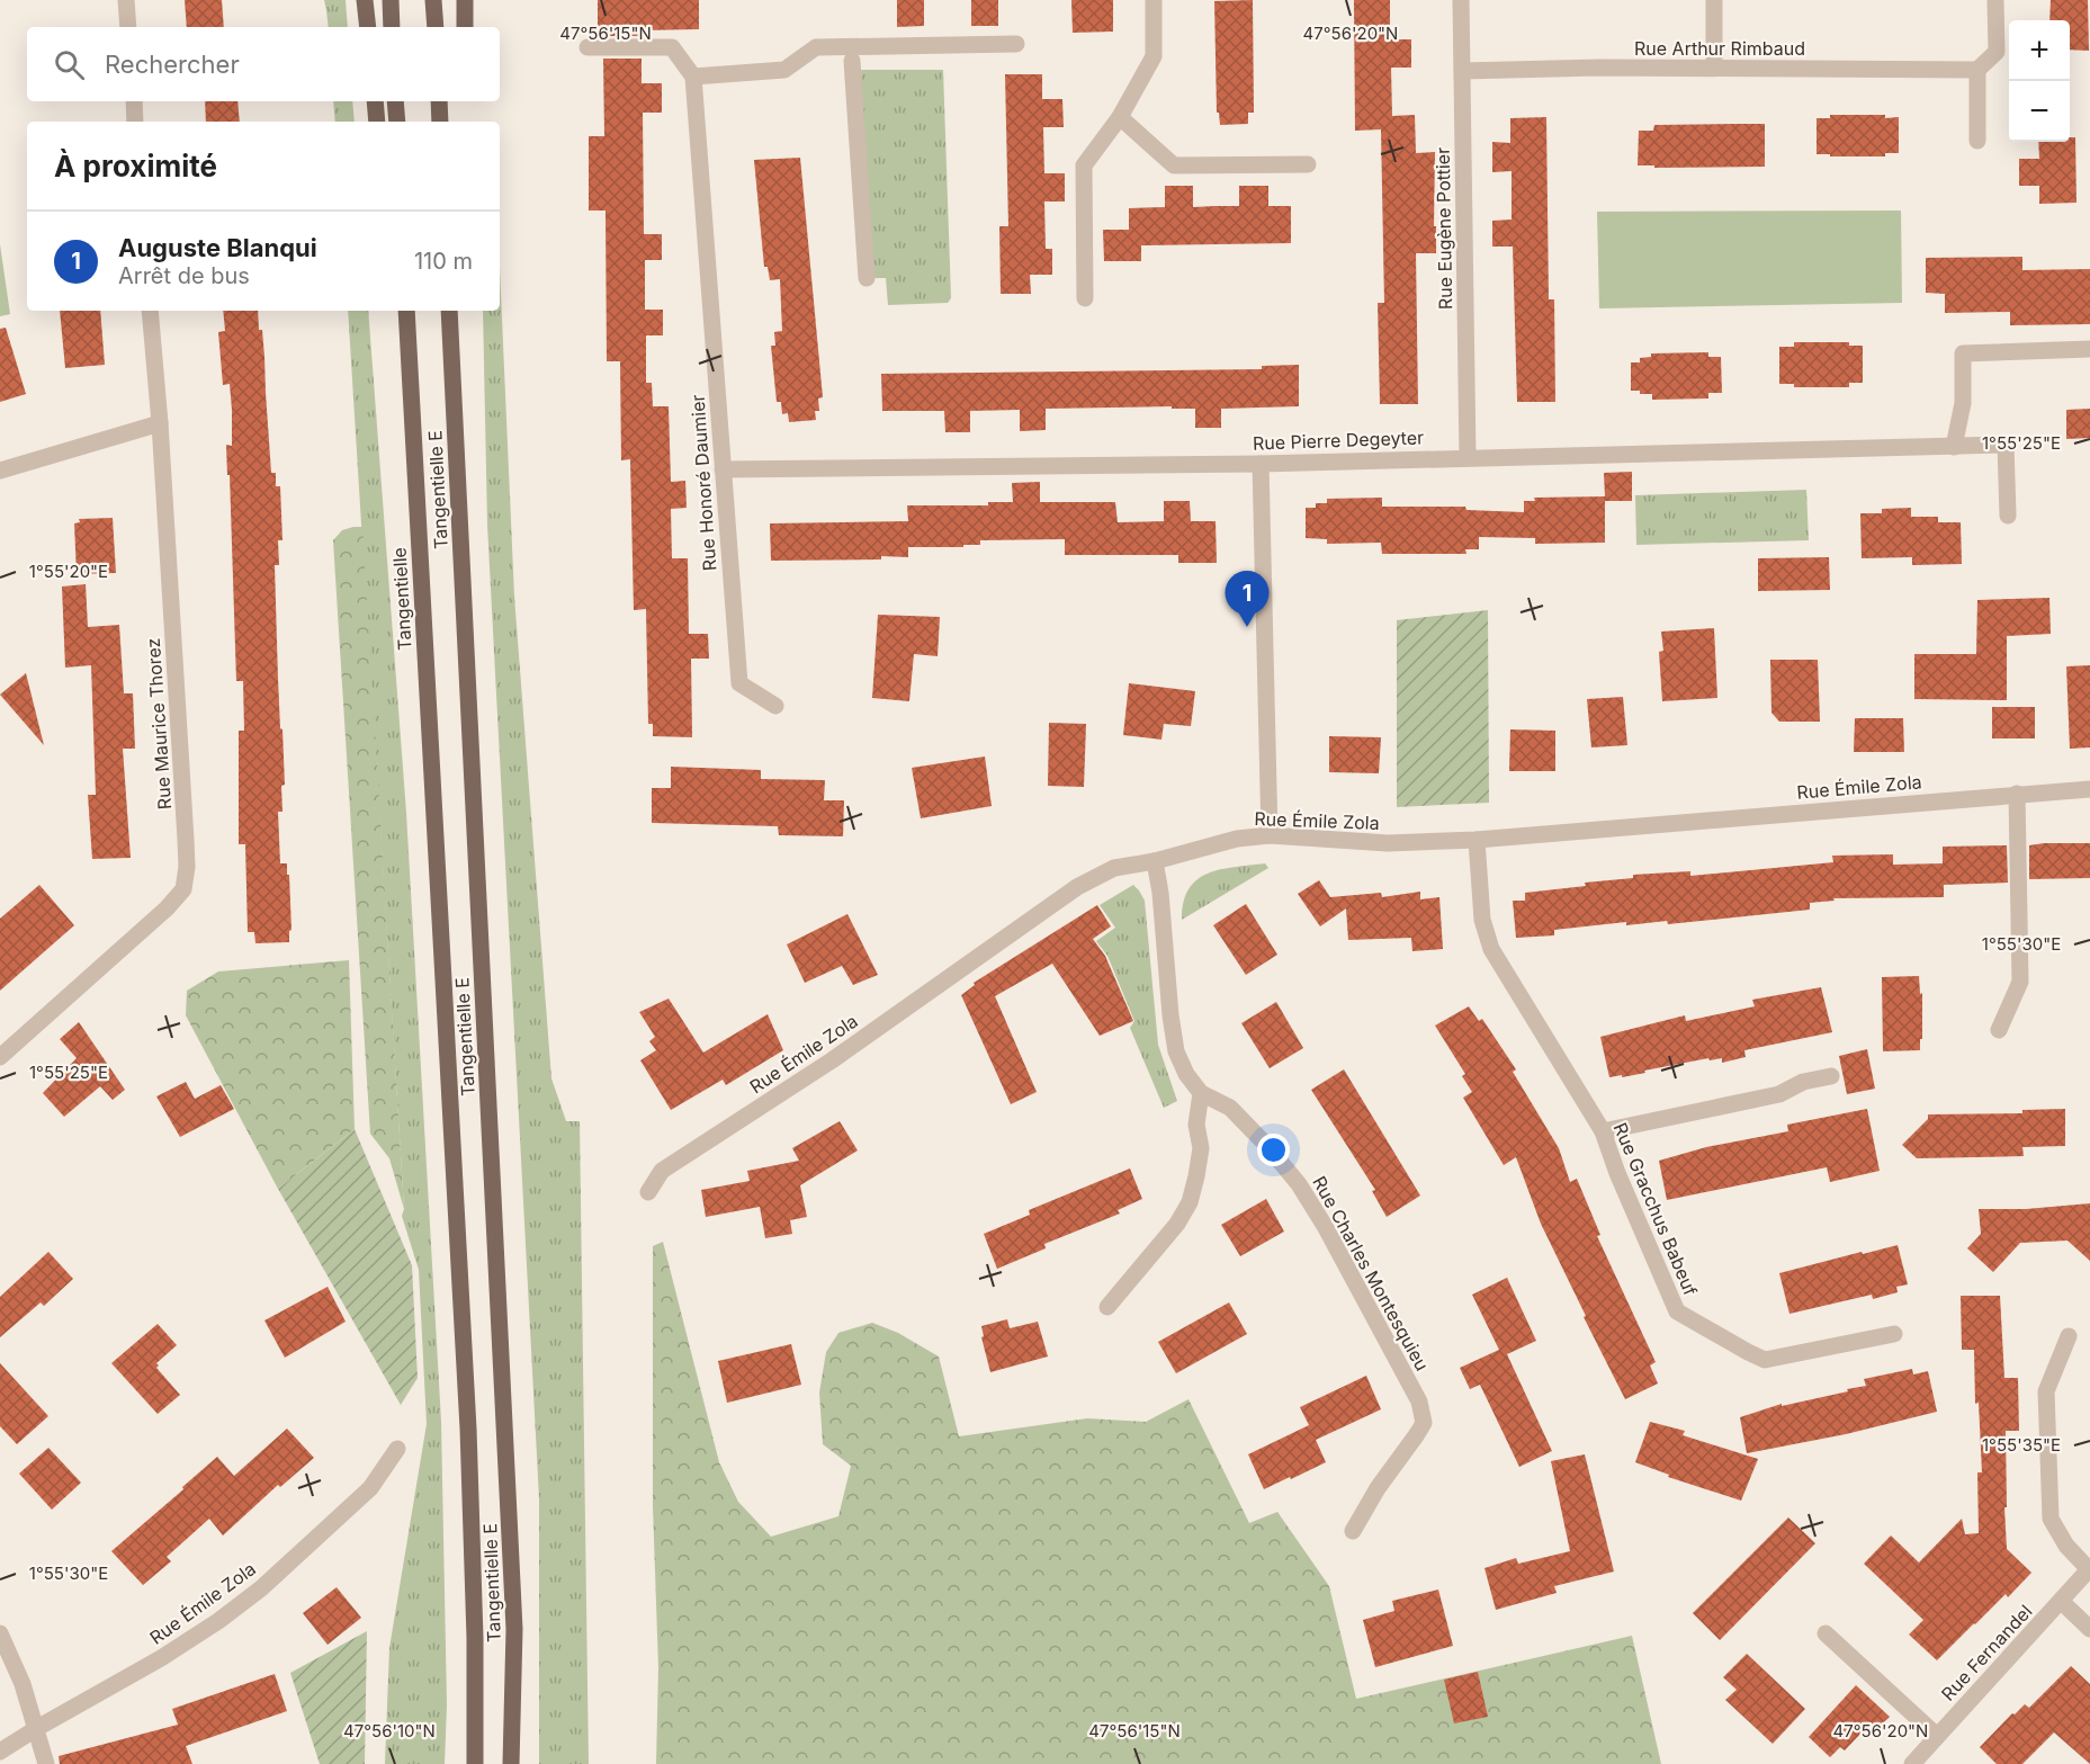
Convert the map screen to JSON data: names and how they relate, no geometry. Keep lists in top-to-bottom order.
{
  "streets": {
    "main road": ["Tangentielle E", "Tangentielle"],
    "street": [
      "Rue Arthur Rimbaud",
      "Rue Eugène Pottier",
      "Rue Pierre Degeyter",
      "Rue Honoré Daumier",
      "Rue Maurice Thorez",
      "Rue Émile Zola",
      "Rue Gracchus Babeuf",
      "Rue Charles Montesquieu",
      "Rue Fernandel"
    ]
  },
  "crossings": [
    ["Rue Arthur Rimbaud", "Rue Eugène Pottier"],
    ["Rue Eugène Pottier", "Rue Pierre Degeyter"],
    ["Rue Pierre Degeyter", "Rue Honoré Daumier"],
    ["Tangentielle E", "Tangentielle"],
    ["Rue Émile Zola", "Rue Gracchus Babeuf"],
    ["Rue Émile Zola", "Rue Charles Montesquieu"]
  ],
  "page": {
    "map_buttons": ["+", "−"],
    "search": "Rechercher",
    "heading": "À proximité",
    "list": [
      {
        "mark": "1",
        "name": "Auguste Blanqui",
        "note": "Arrêt de bus",
        "value": "110 m"
      }
    ],
    "pins": "1"
  },
  "coordinates": [
    "47°56'15\"N",
    "47°56'20\"N",
    "1°55'25\"E",
    "1°55'20\"E",
    "1°55'30\"E",
    "1°55'35\"E",
    "47°56'10\"N"
  ]
}
